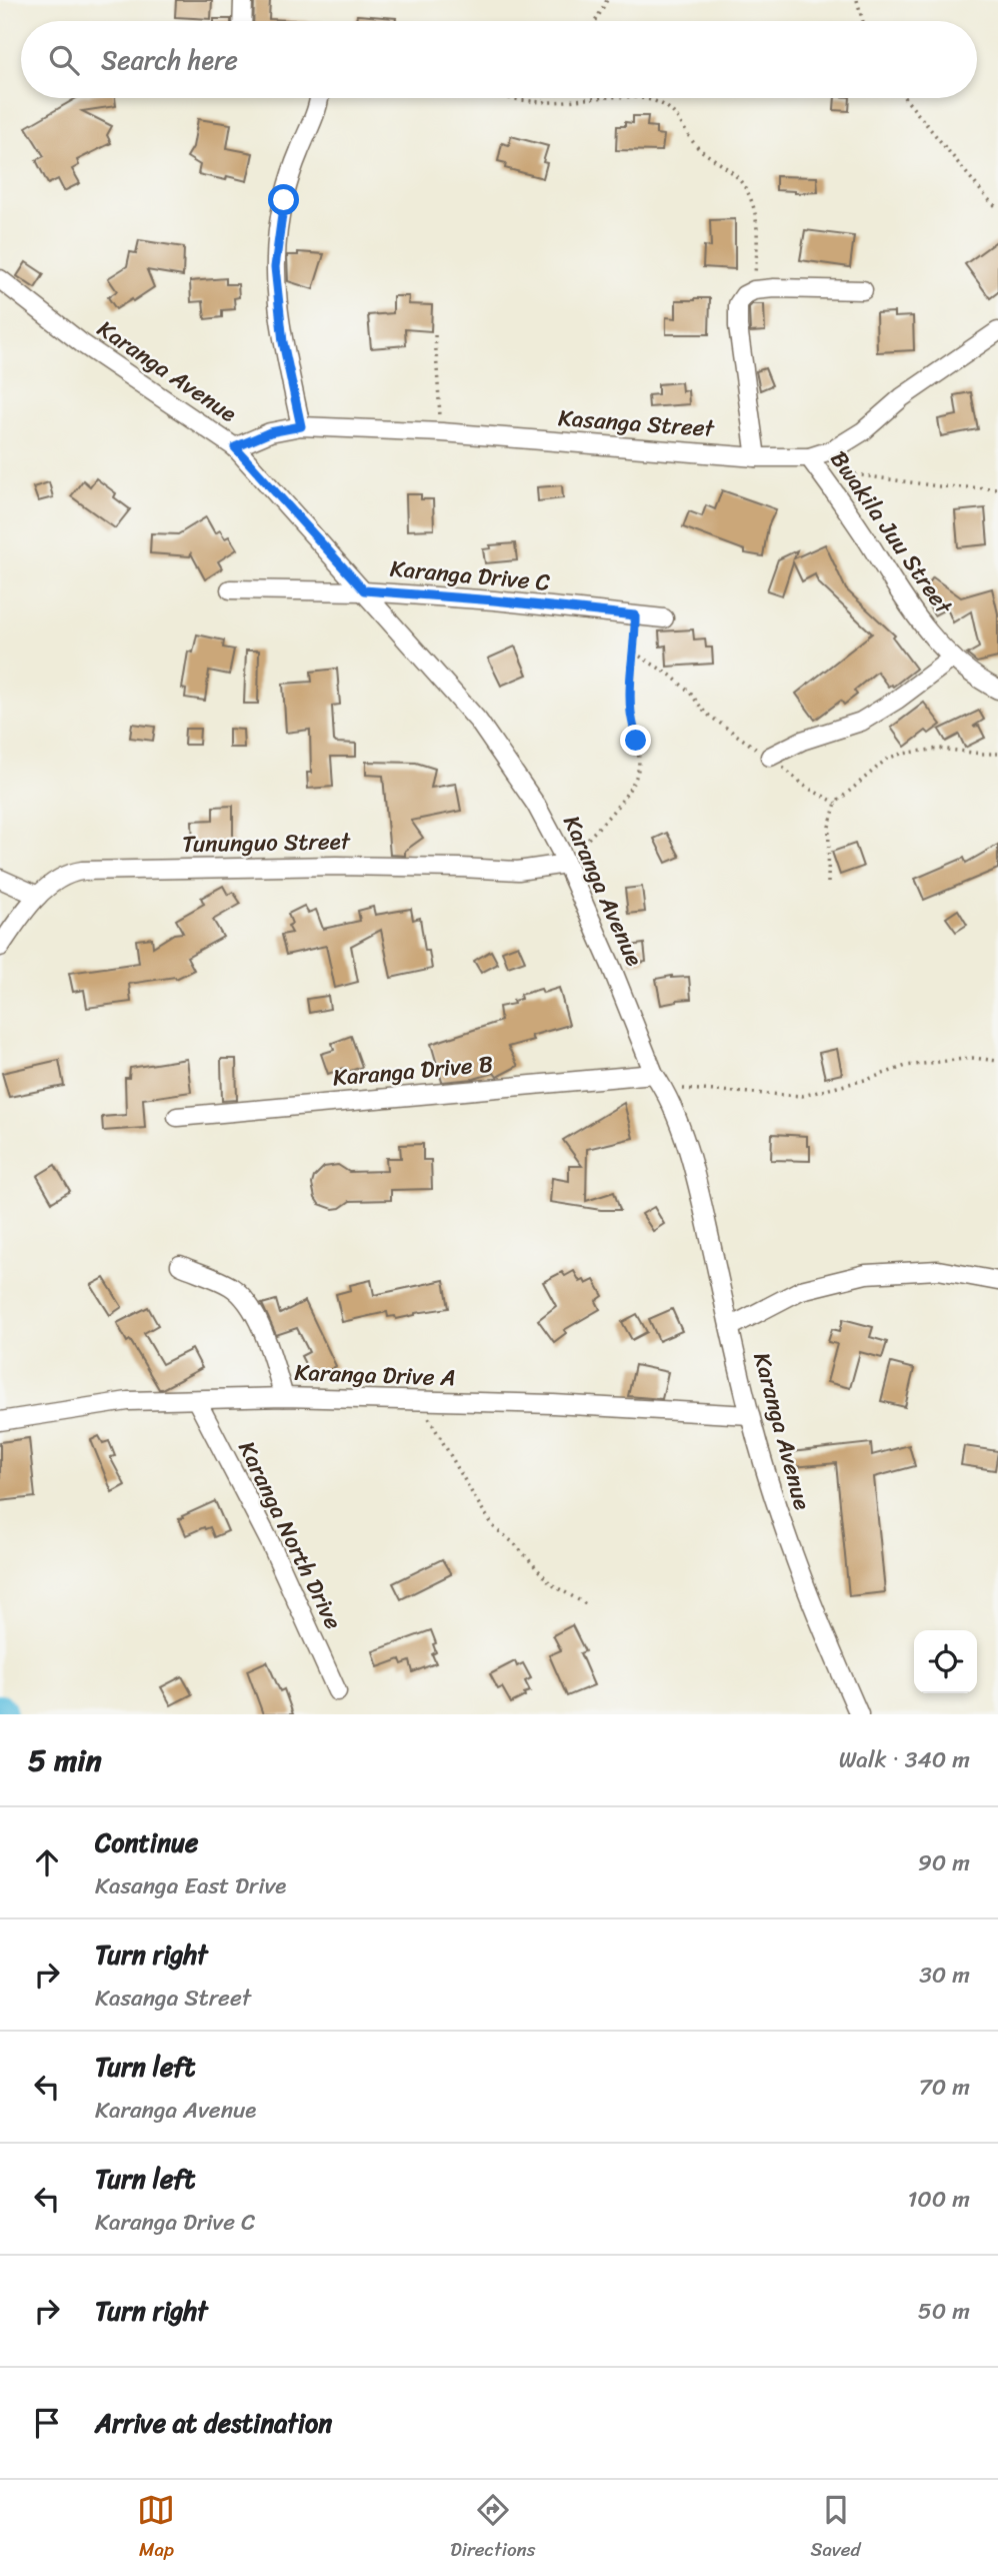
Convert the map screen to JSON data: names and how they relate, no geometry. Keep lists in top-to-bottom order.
{
  "streets": {
    "street": [
      "Karanga Avenue",
      "Kasanga Street",
      "Bwakila Juu Street",
      "Karanga Drive C",
      "Tununguo Street",
      "Karanga Drive B",
      "Karanga Drive A",
      "Karanga North Drive"
    ]
  },
  "crossings": [
    ["Karanga Avenue", "Kasanga Street"],
    ["Karanga Avenue", "Karanga Drive C"],
    ["Karanga Avenue", "Tununguo Street"],
    ["Karanga Avenue", "Karanga Drive B"],
    ["Karanga Avenue", "Karanga Drive A"],
    ["Kasanga Street", "Bwakila Juu Street"],
    ["Karanga Drive A", "Karanga North Drive"]
  ],
  "page": {
    "search": "Search here",
    "heading": ["5 min", "Walk · 340 m"],
    "list": [
      ["Continue", "Kasanga East Drive", "90 m"],
      ["Turn right", "Kasanga Street", "30 m"],
      ["Turn left", "Karanga Avenue", "70 m"],
      ["Turn left", "Karanga Drive C", "100 m"],
      ["Turn right", "50 m"],
      "Arrive at destination"
    ],
    "nav": ["Map", "Directions", "Saved"]
  }
}
